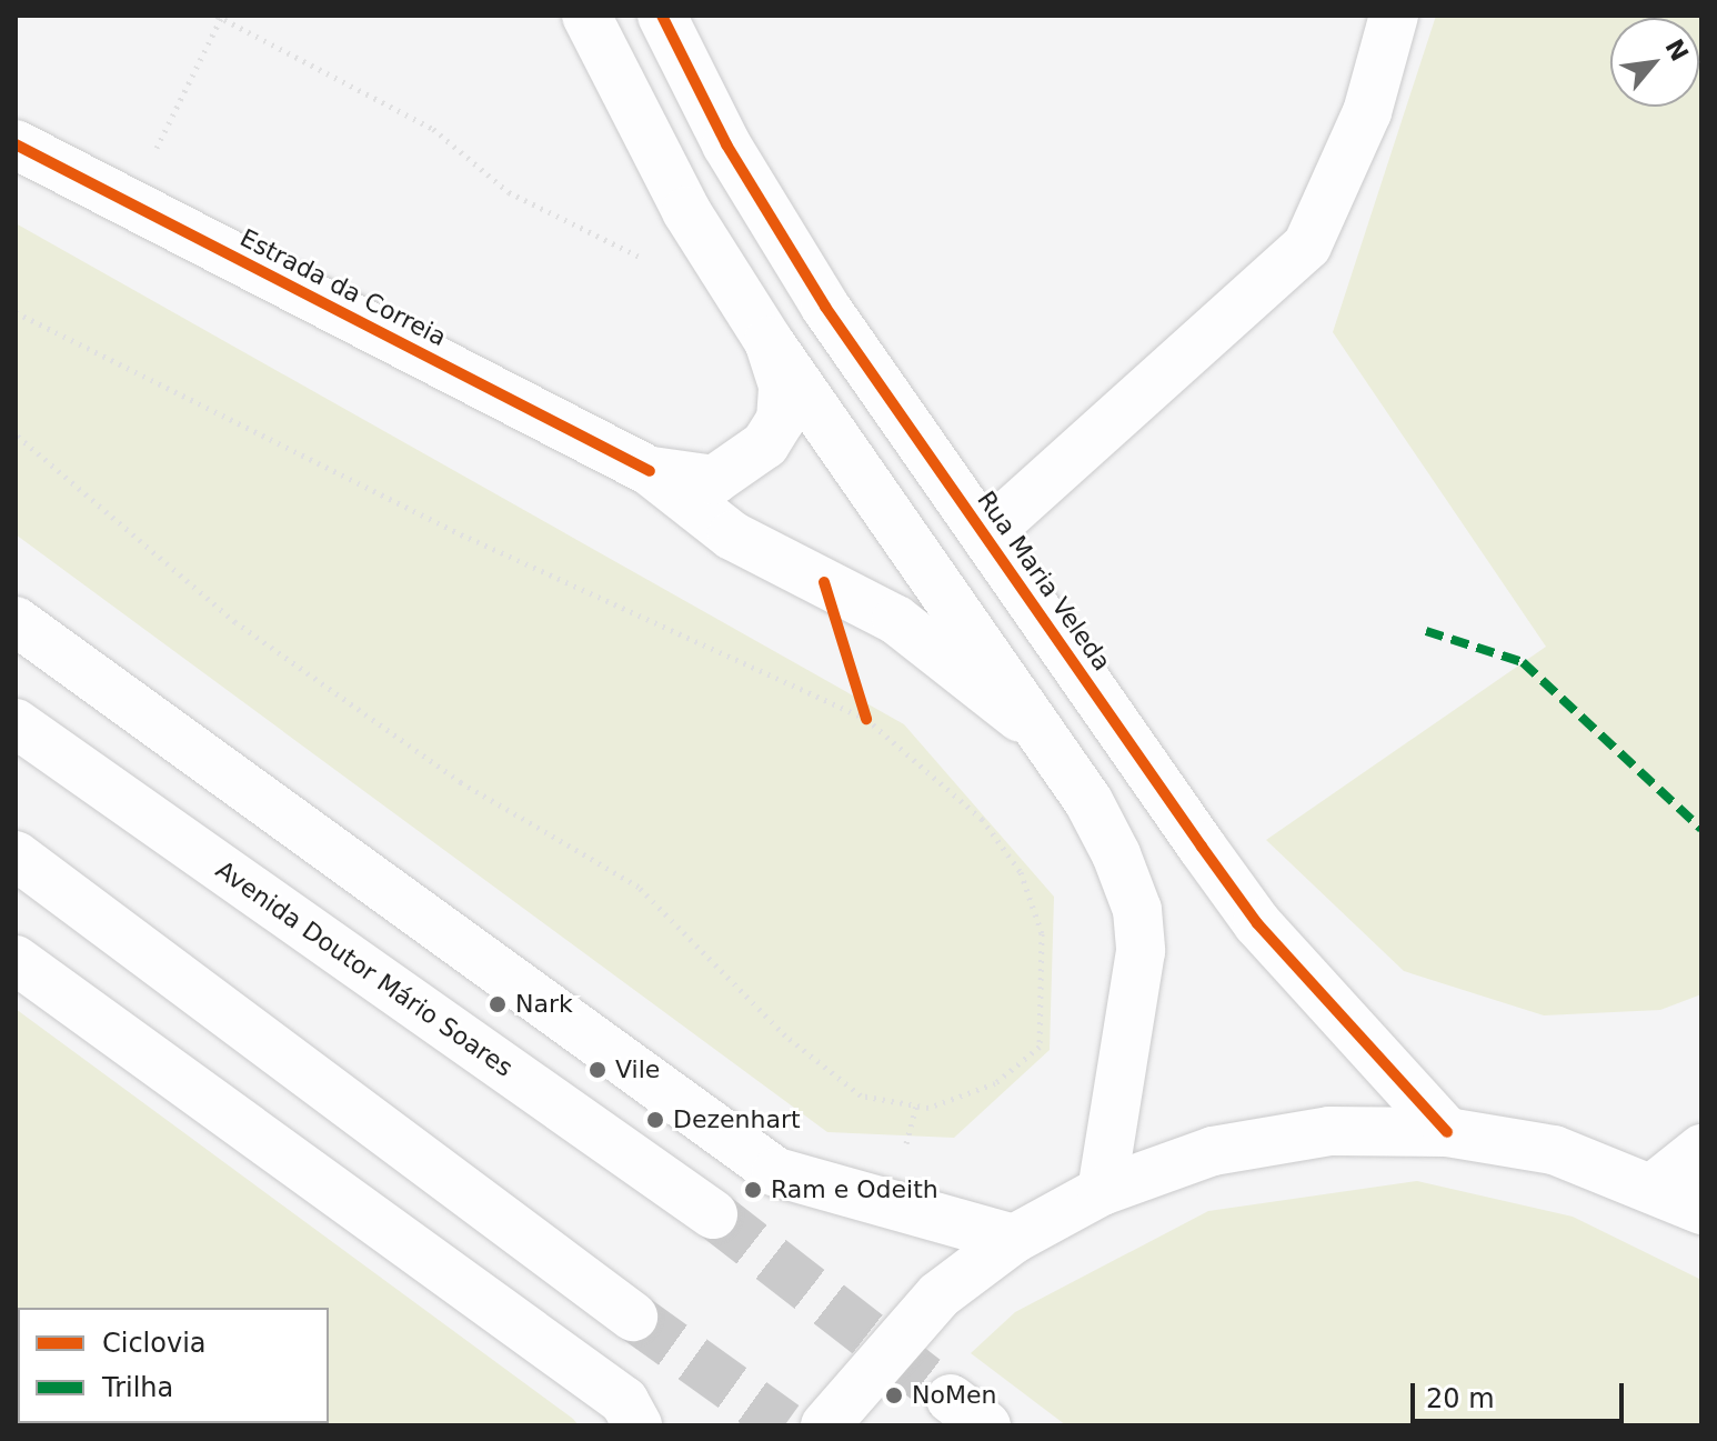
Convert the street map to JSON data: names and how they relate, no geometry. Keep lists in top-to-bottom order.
{
  "streets": {
    "main road": ["Estrada da Correia", "Rua Maria Veleda", "Avenida Doutor Mário Soares"]
  },
  "places": [
    "Nark",
    "Vile",
    "Dezenhart",
    "Ram e Odeith",
    "NoMen"
  ],
  "legend": ["Ciclovia", "Trilha"],
  "scale_bar": "20 m",
  "north": "top right"
}
